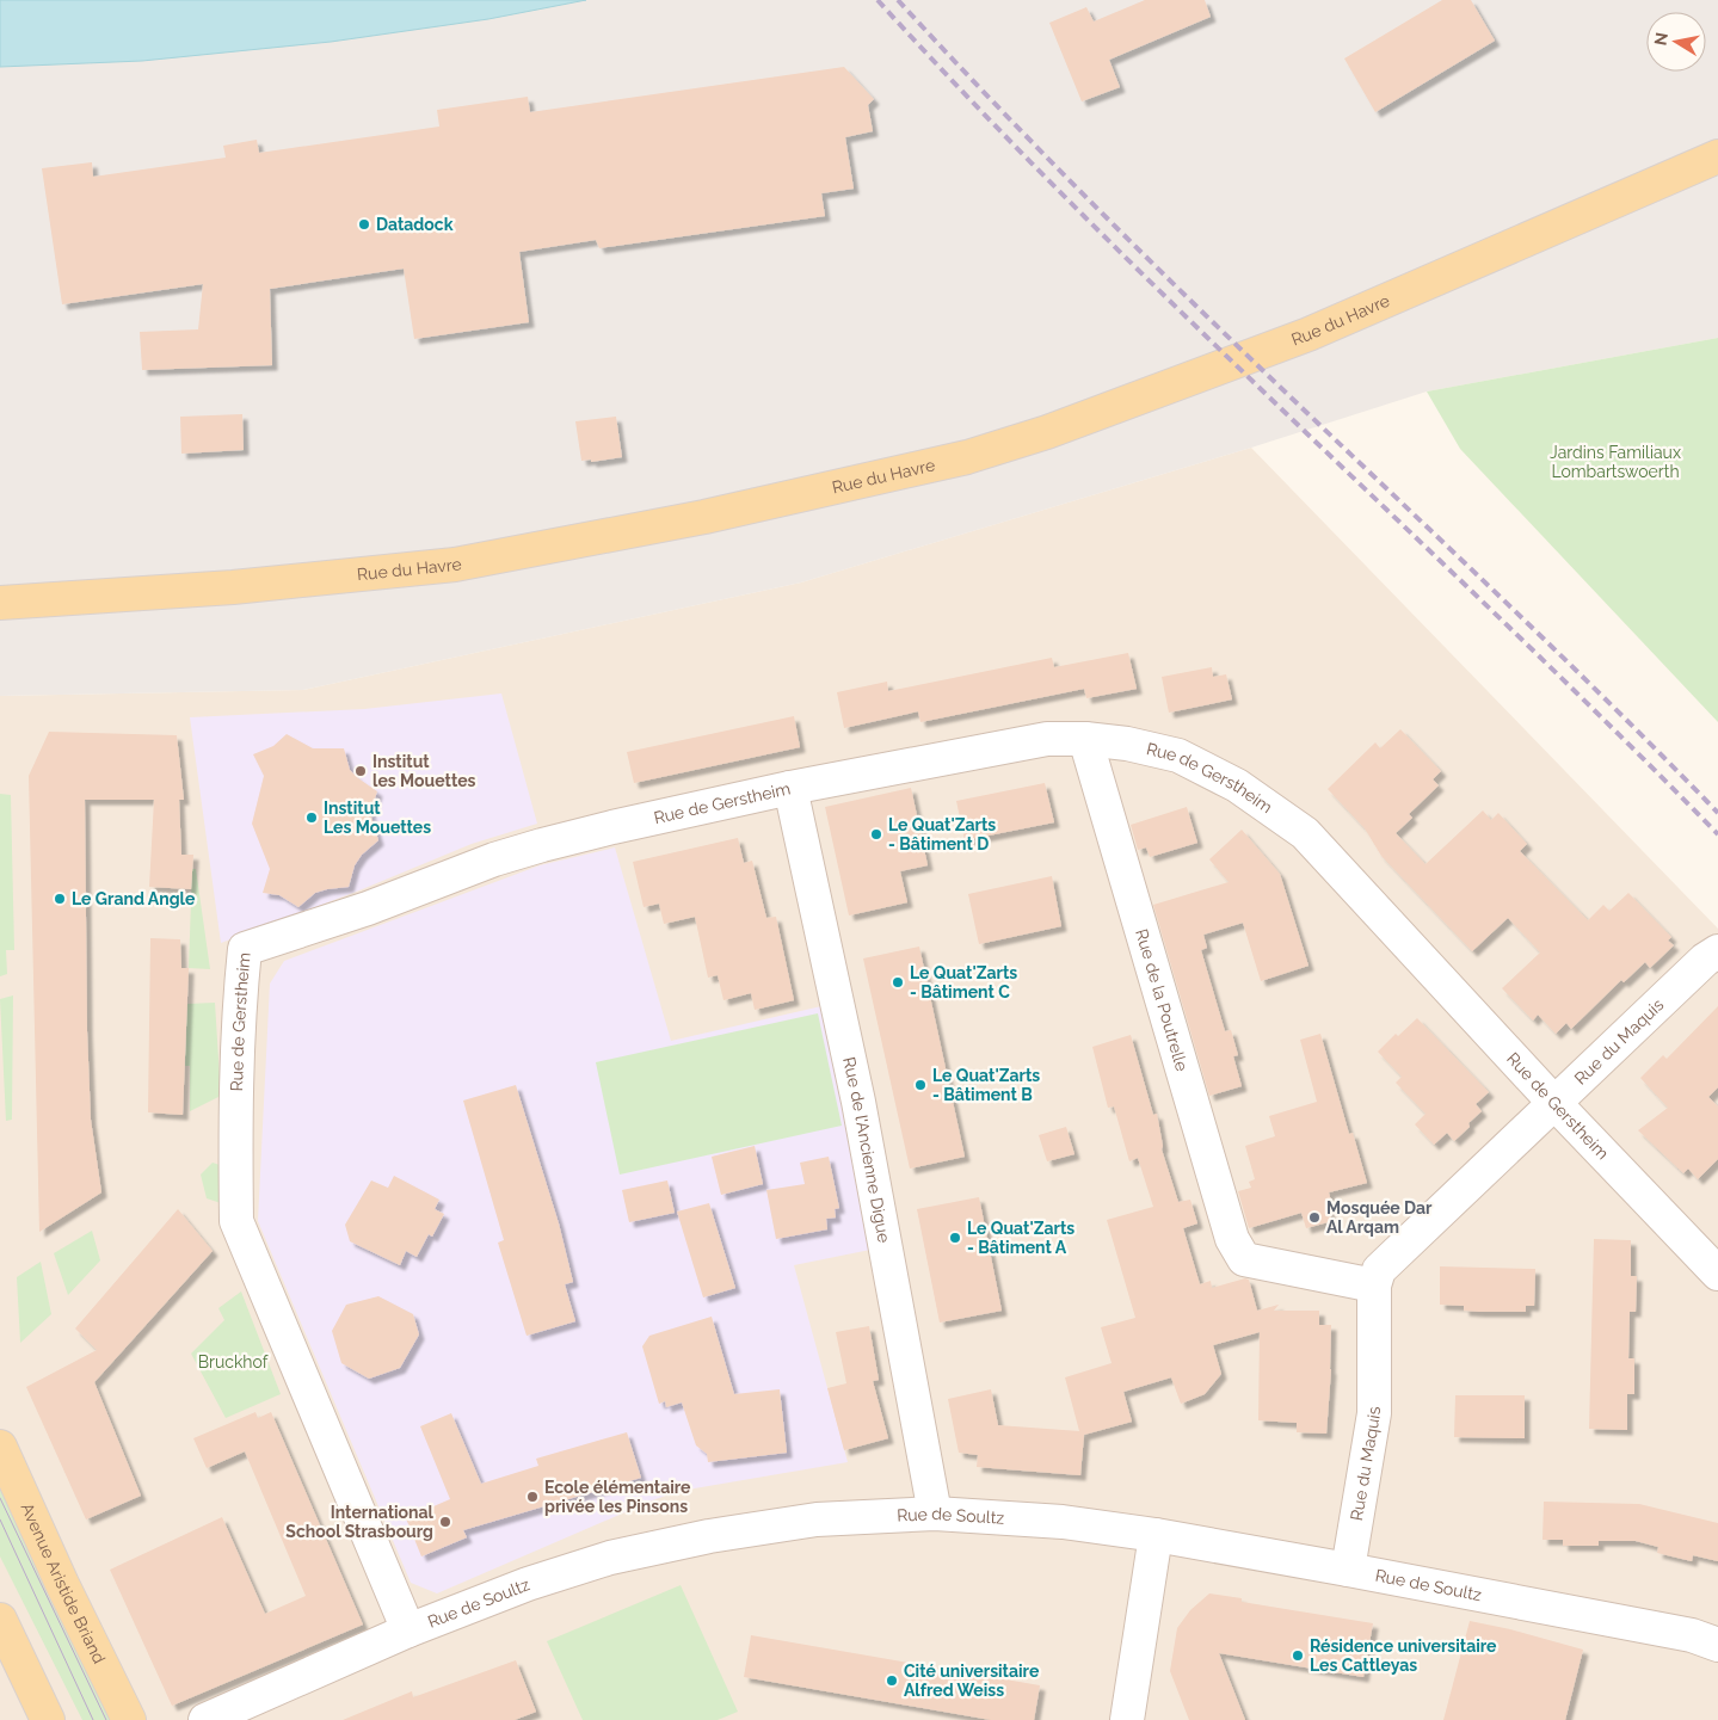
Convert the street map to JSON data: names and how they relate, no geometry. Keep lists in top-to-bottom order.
{
  "streets": {
    "main road": ["Rue du Havre", "Avenue Aristide Briand"],
    "street": [
      "Rue de Gerstheim",
      "Rue de la Poutrelle",
      "Rue du Maquis",
      "Rue de l'Ancienne Digue",
      "Rue de Soultz"
    ]
  },
  "crossings": [
    ["Rue de Gerstheim", "Rue de la Poutrelle"],
    ["Rue de Gerstheim", "Rue du Maquis"],
    ["Rue de Gerstheim", "Rue de l'Ancienne Digue"],
    ["Rue de Gerstheim", "Rue de Soultz"],
    ["Rue de la Poutrelle", "Rue du Maquis"],
    ["Rue du Maquis", "Rue de Soultz"],
    ["Rue de l'Ancienne Digue", "Rue de Soultz"]
  ],
  "parks": ["Jardins Familiaux Lombartswoerth", "Bruckhof"],
  "places": [
    "Datadock",
    "Institut les Mouettes",
    "Institut Les Mouettes",
    "Le Quat'Zarts - Bâtiment D",
    "Le Grand Angle",
    "Le Quat'Zarts - Bâtiment C",
    "Le Quat'Zarts - Bâtiment B",
    "Mosquée Dar Al Arqam",
    "Le Quat'Zarts - Bâtiment A",
    "Ecole élémentaire privée les Pinsons",
    "International School Strasbourg",
    "Résidence universitaire Les Cattleyas",
    "Cité universitaire Alfred Weiss"
  ],
  "north": "left"
}
